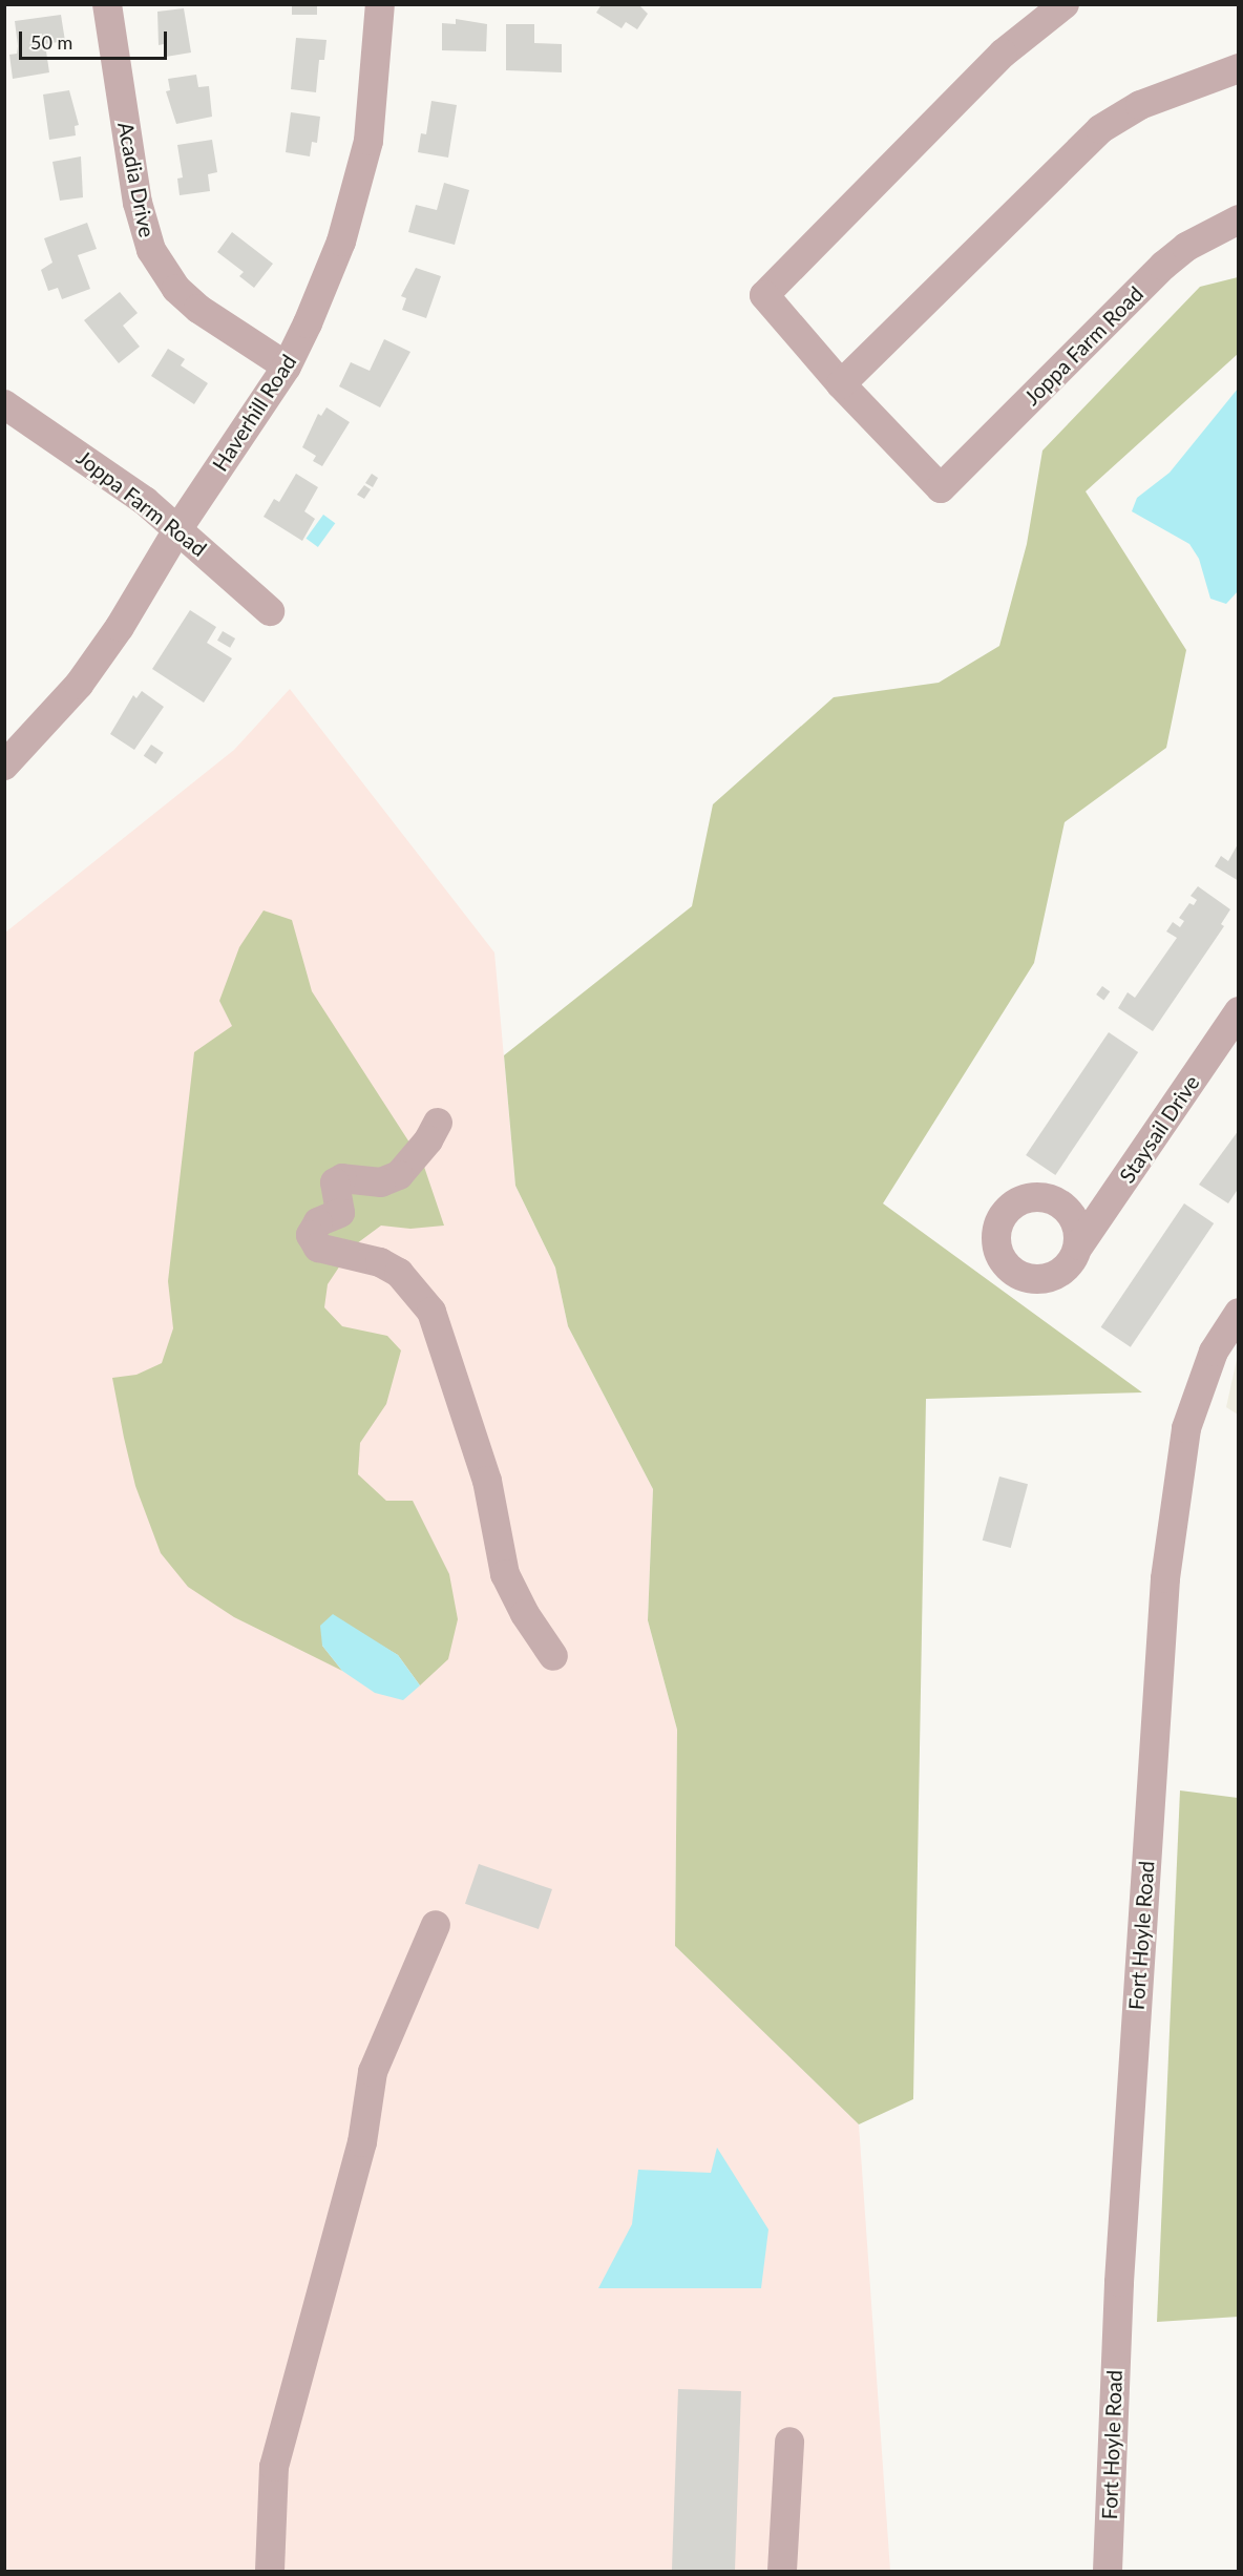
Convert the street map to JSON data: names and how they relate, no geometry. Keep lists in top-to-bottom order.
{
  "streets": {
    "street": [
      "Acadia Drive",
      "Joppa Farm Road",
      "Haverhill Road",
      "Staysail Drive",
      "Fort Hoyle Road"
    ]
  },
  "crossings": [
    ["Acadia Drive", "Haverhill Road"],
    ["Joppa Farm Road", "Haverhill Road"]
  ],
  "scale_bar": "50 m"
}
